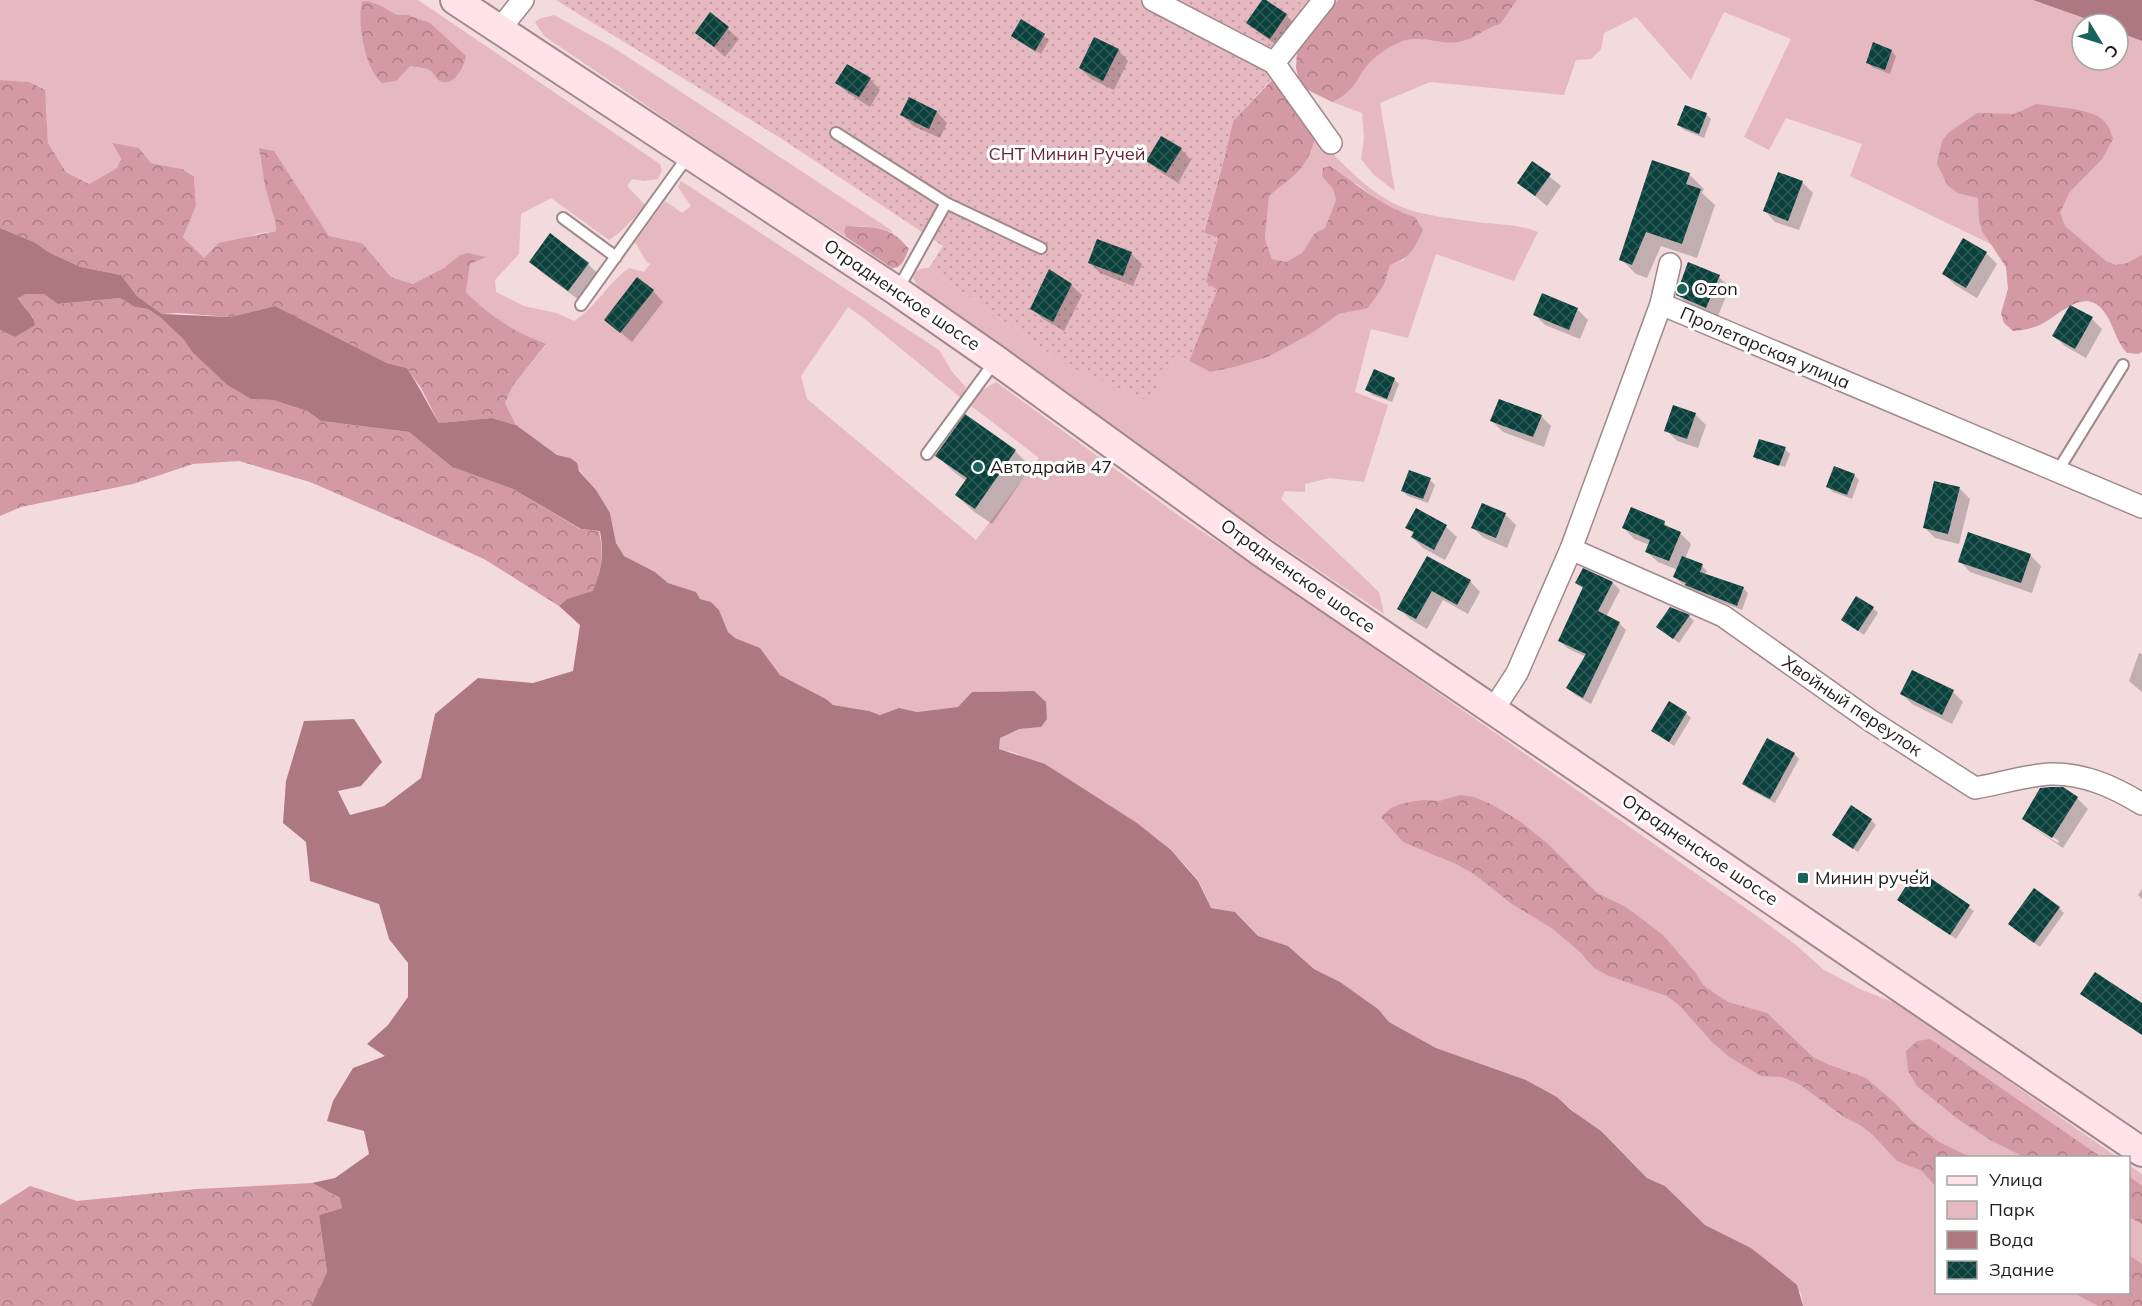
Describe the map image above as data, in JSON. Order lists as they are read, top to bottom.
{
  "streets": {
    "main road": ["Отрадненское шоссе"],
    "street": ["Пролетарская улица", "Хвойный переулок"]
  },
  "crossings": [
    ["Отрадненское шоссе", "Пролетарская улица"],
    ["Пролетарская улица", "Хвойный переулок"]
  ],
  "parks": ["СНТ Минин Ручей"],
  "places": {
    "other": ["Ozon", "Автодрайв 47"],
    "transit": ["Минин ручей"]
  },
  "legend": [
    "Улица",
    "Парк",
    "Вода",
    "Здание"
  ],
  "north": "bottom right"
}
